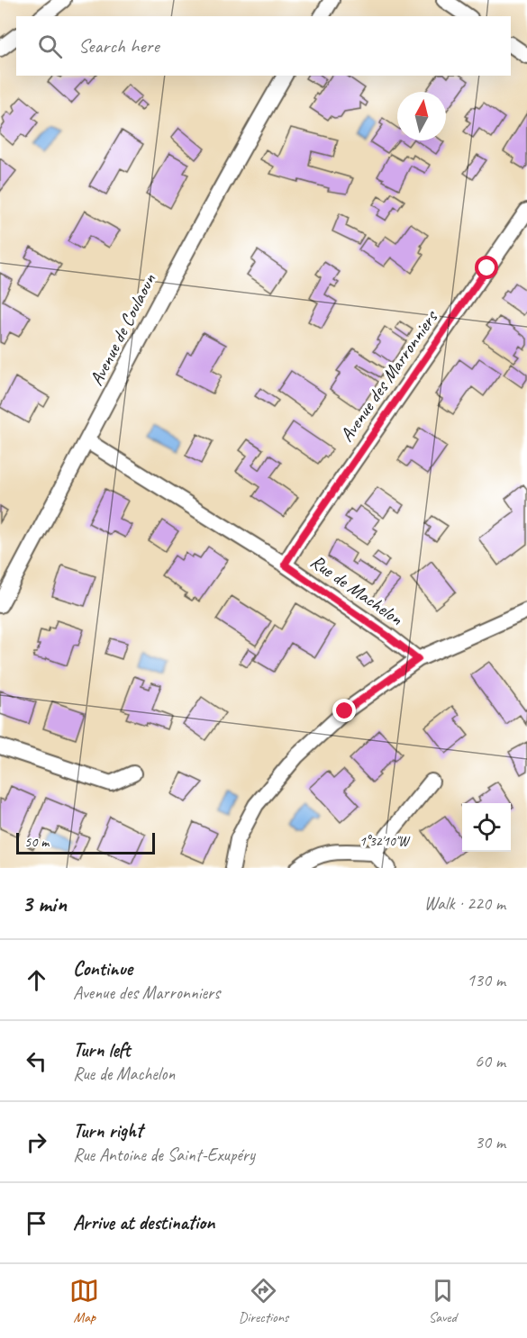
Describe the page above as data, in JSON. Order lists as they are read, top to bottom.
{
  "streets": {
    "street": ["Avenue de Coulaoun", "Avenue des Marronniers", "Rue de Machelon"]
  },
  "crossings": [
    ["Avenue de Coulaoun", "Rue de Machelon"],
    ["Avenue des Marronniers", "Rue de Machelon"]
  ],
  "scale_bar": "50 m",
  "north": "top",
  "page": {
    "search": "Search here",
    "scale": "50 m",
    "heading": ["3 min", "Walk · 220 m"],
    "list": [
      ["Continue", "Avenue des Marronniers", "130 m"],
      ["Turn left", "Rue de Machelon", "60 m"],
      ["Turn right", "Rue Antoine de Saint-Exupéry", "30 m"],
      "Arrive at destination"
    ],
    "nav": ["Map", "Directions", "Saved"]
  },
  "coordinates": ["1°32'10\"W"]
}
